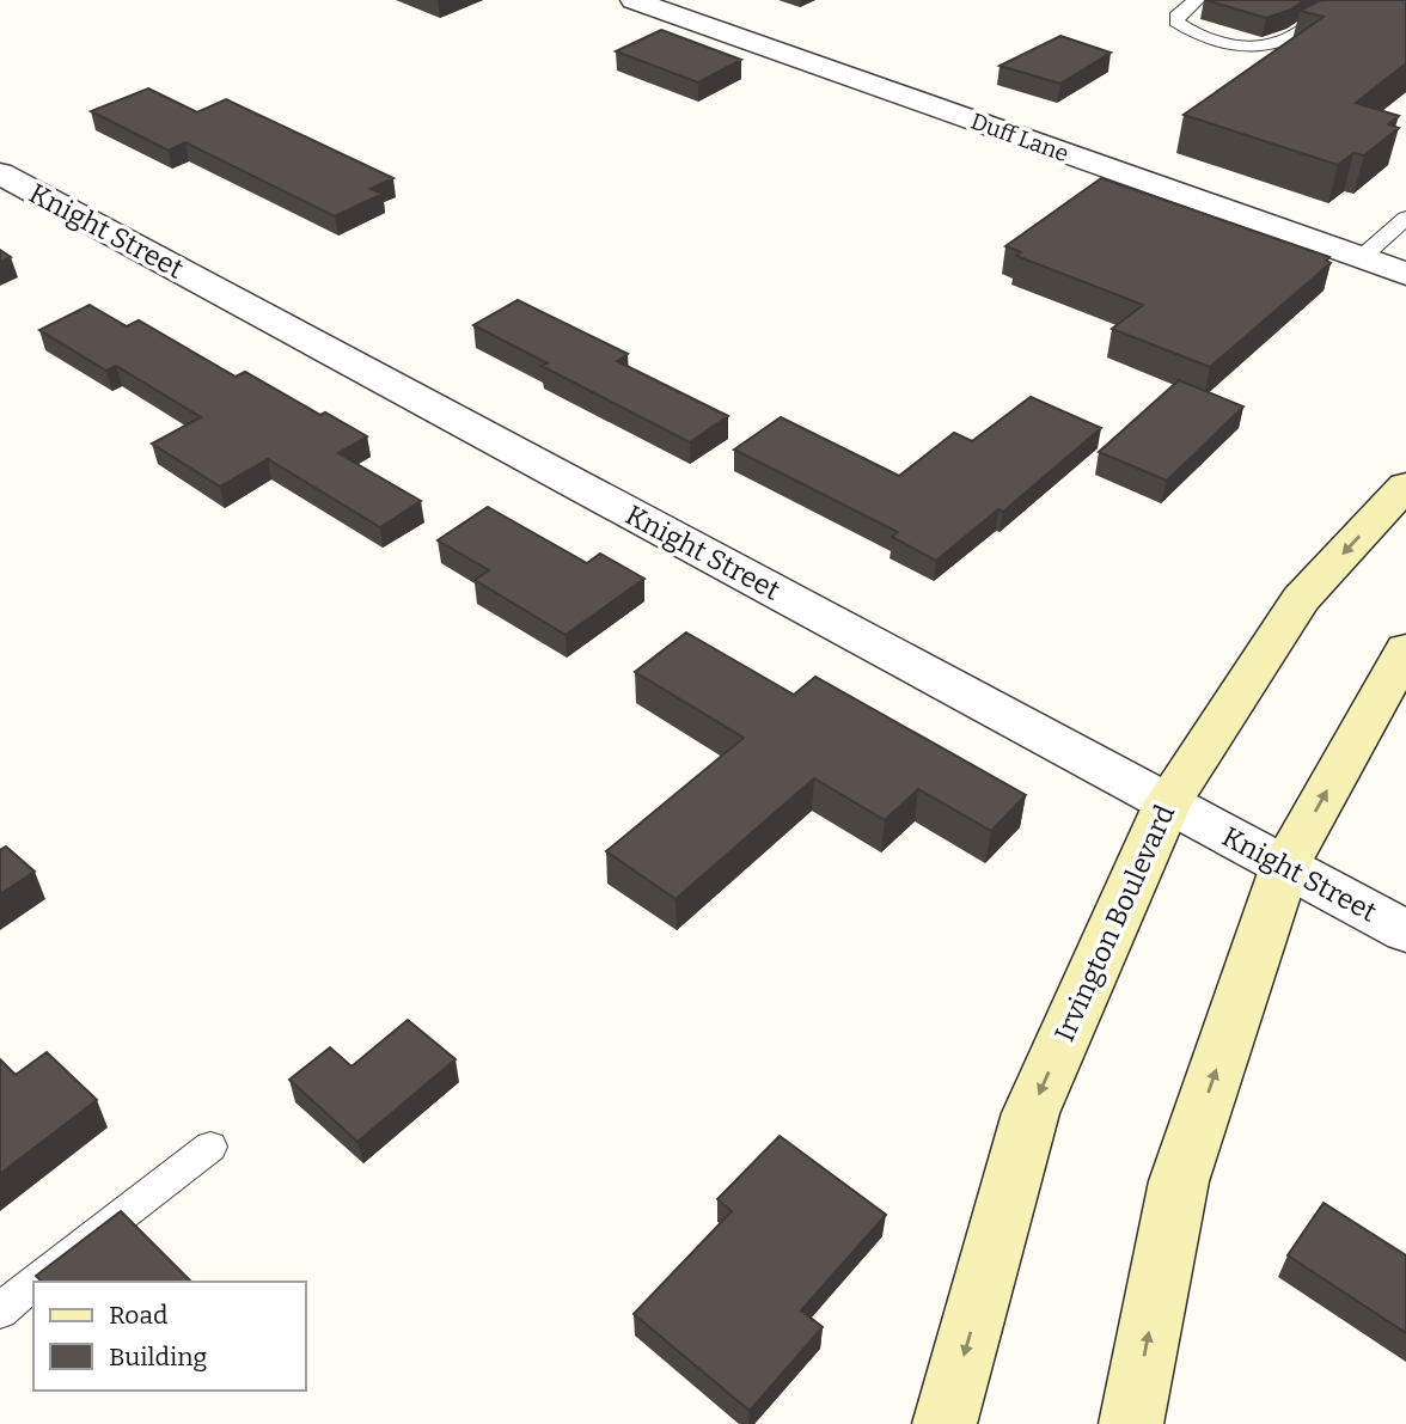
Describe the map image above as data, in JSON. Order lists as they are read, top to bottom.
{
  "streets": {
    "main road": ["Irvington Boulevard"],
    "street": ["Duff Lane", "Knight Street"]
  },
  "crossings": [
    ["Knight Street", "Irvington Boulevard"]
  ],
  "legend": ["Road", "Building"]
}
